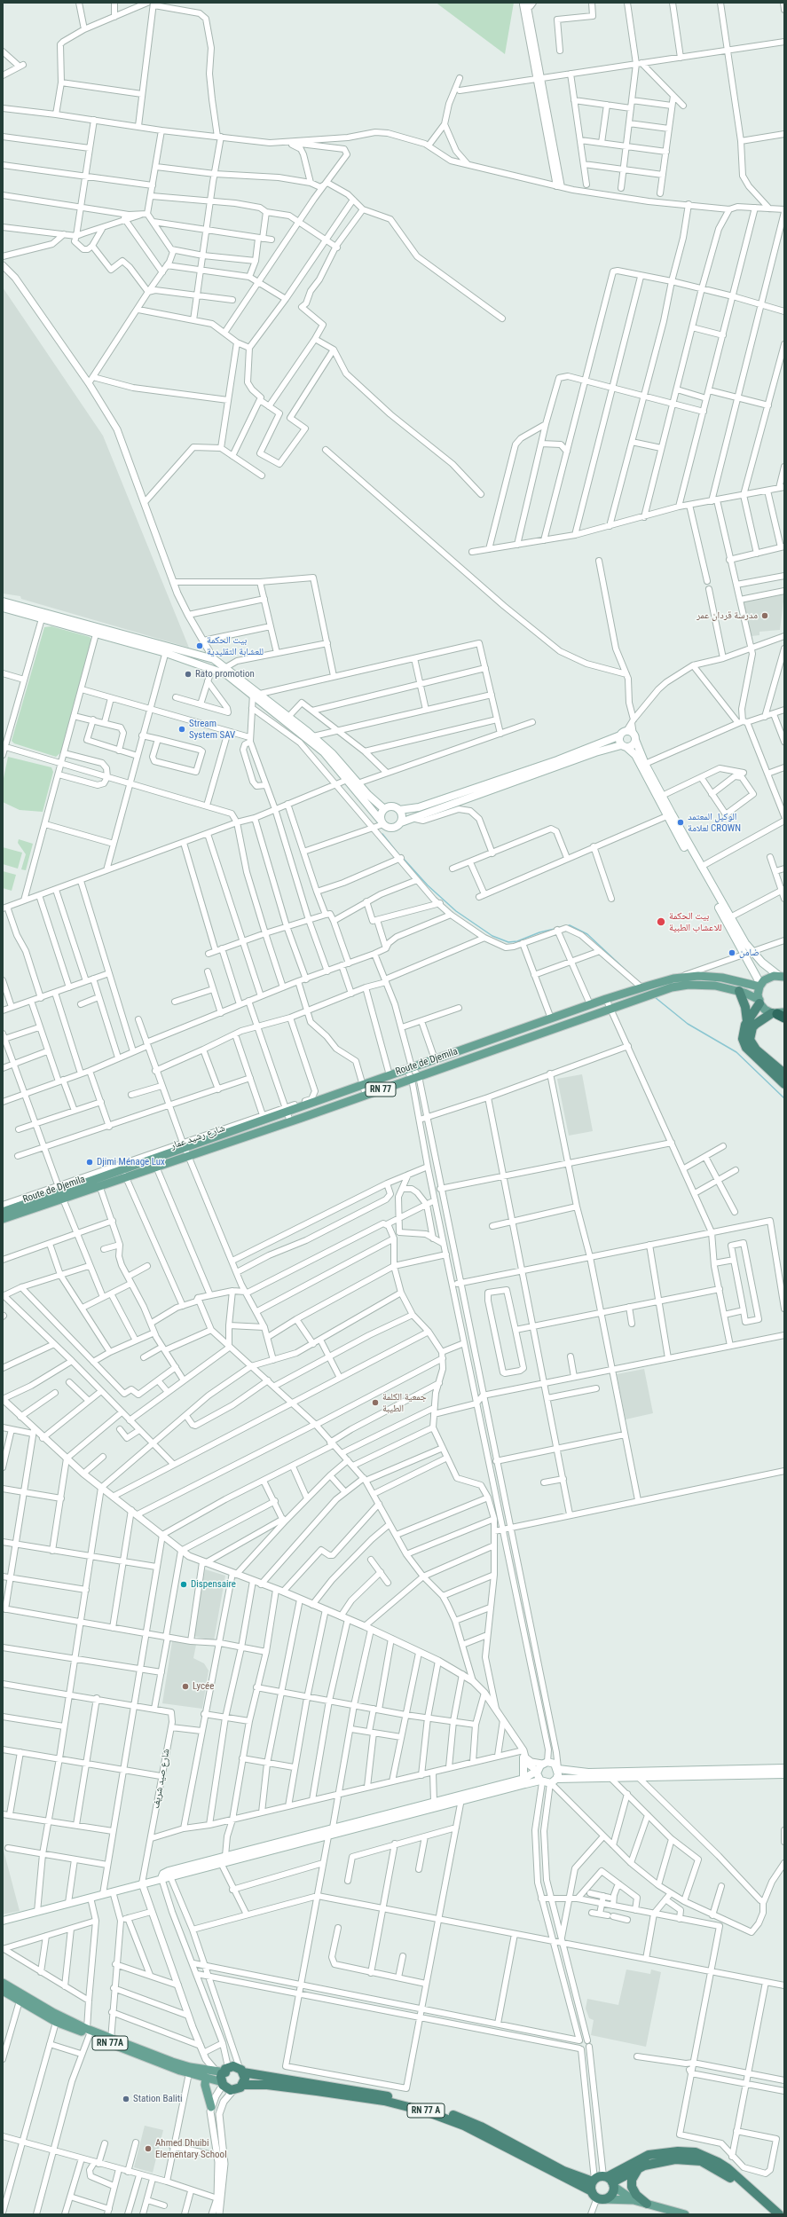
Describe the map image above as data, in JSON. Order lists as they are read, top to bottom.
{
  "streets": {
    "highway": ["RN 77 A"],
    "main road": ["Route de Djemila", "RN 77", "RN 77A"],
    "street": ["شارع رشيد عمار", "شارع صيد شريف"]
  },
  "crossings": [
    ["Route de Djemila", "شارع رشيد عمار"],
    ["RN 77A", "RN 77 A"]
  ],
  "places": [
    "مدرسة قردان عمر",
    "بيت الحكمة للعشابة التقليدية",
    "Rato promotion",
    "Stream System SAV",
    "الوكيل المعتمد لعلامة CROWN",
    "بيت الحكمة للاعشاب الطبية",
    "ضامن",
    "Djimi Ménage Lux",
    "جمعية الكلمة الطيبة",
    "Dispensaire",
    "Lycée",
    "Station Baliti",
    "Ahmed Dhuibi Elementary School"
  ]
}
